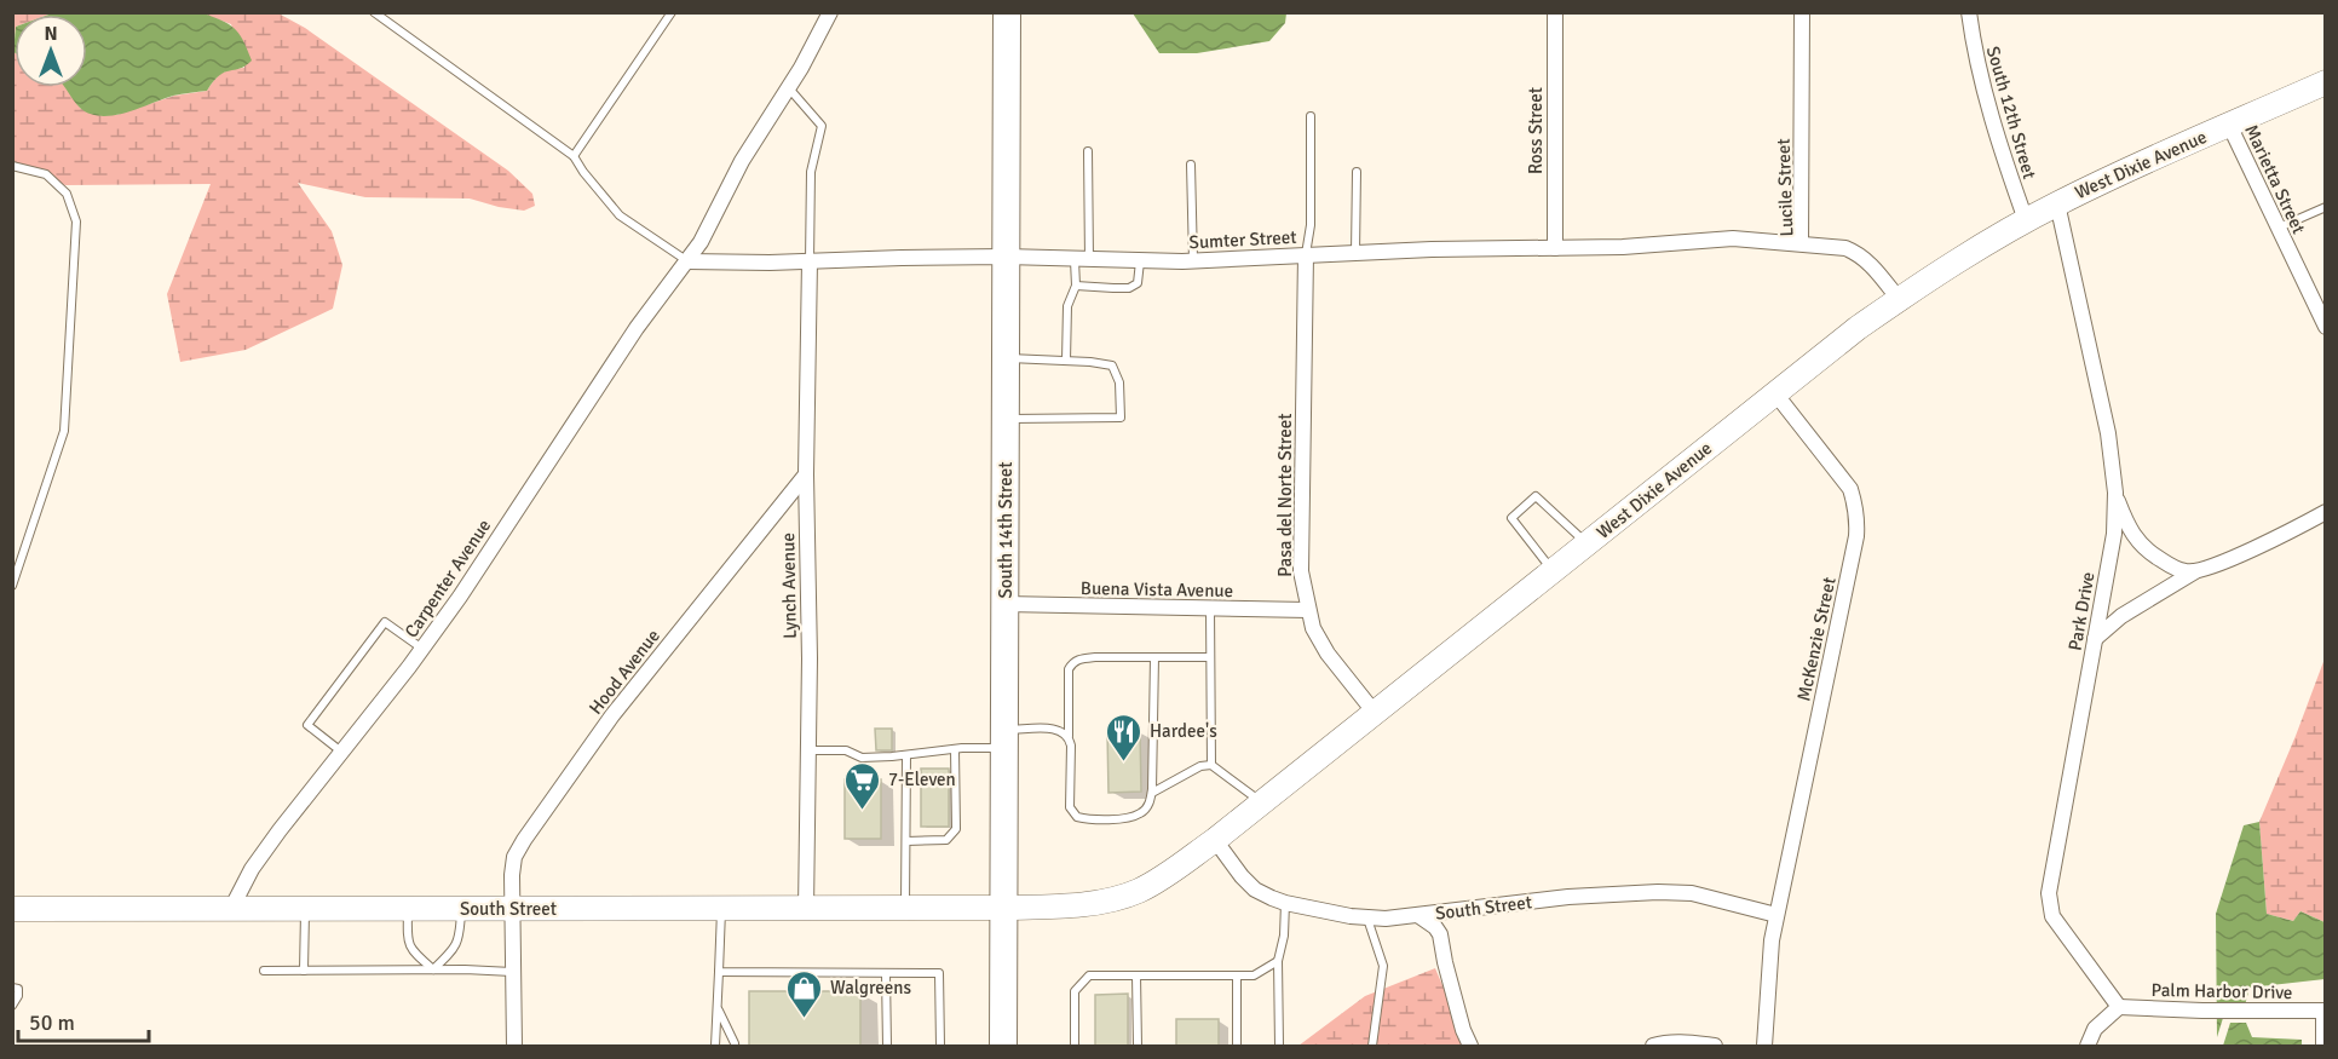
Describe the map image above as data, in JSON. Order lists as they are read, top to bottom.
{
  "streets": {
    "highway": ["South 14th Street"],
    "main road": ["West Dixie Avenue", "South Street"],
    "street": [
      "South 12th Street",
      "Ross Street",
      "Marietta Street",
      "Lucile Street",
      "Sumter Street",
      "Pasa del Norte Street",
      "Carpenter Avenue",
      "Lynch Avenue",
      "Buena Vista Avenue",
      "Park Drive",
      "McKenzie Street",
      "Hood Avenue",
      "Palm Harbor Drive"
    ]
  },
  "crossings": [
    ["South 12th Street", "West Dixie Avenue"],
    ["Ross Street", "Sumter Street"],
    ["West Dixie Avenue", "Marietta Street"],
    ["West Dixie Avenue", "Lucile Street"],
    ["West Dixie Avenue", "Pasa del Norte Street"],
    ["West Dixie Avenue", "South 14th Street"],
    ["West Dixie Avenue", "Park Drive"],
    ["West Dixie Avenue", "McKenzie Street"],
    ["West Dixie Avenue", "South Street"],
    ["Lucile Street", "Sumter Street"],
    ["Sumter Street", "Pasa del Norte Street"],
    ["Sumter Street", "South 14th Street"],
    ["Sumter Street", "Carpenter Avenue"],
    ["Sumter Street", "Lynch Avenue"],
    ["Pasa del Norte Street", "Buena Vista Avenue"],
    ["South 14th Street", "Buena Vista Avenue"],
    ["South 14th Street", "South Street"],
    ["Carpenter Avenue", "South Street"],
    ["Lynch Avenue", "Hood Avenue"],
    ["Lynch Avenue", "South Street"],
    ["Park Drive", "Palm Harbor Drive"],
    ["McKenzie Street", "South Street"],
    ["Hood Avenue", "South Street"]
  ],
  "places": {
    "restaurant": ["Hardee's"],
    "supermarket": ["7-Eleven"],
    "shop": ["Walgreens"]
  },
  "scale_bar": "50 m",
  "north": "top"
}
